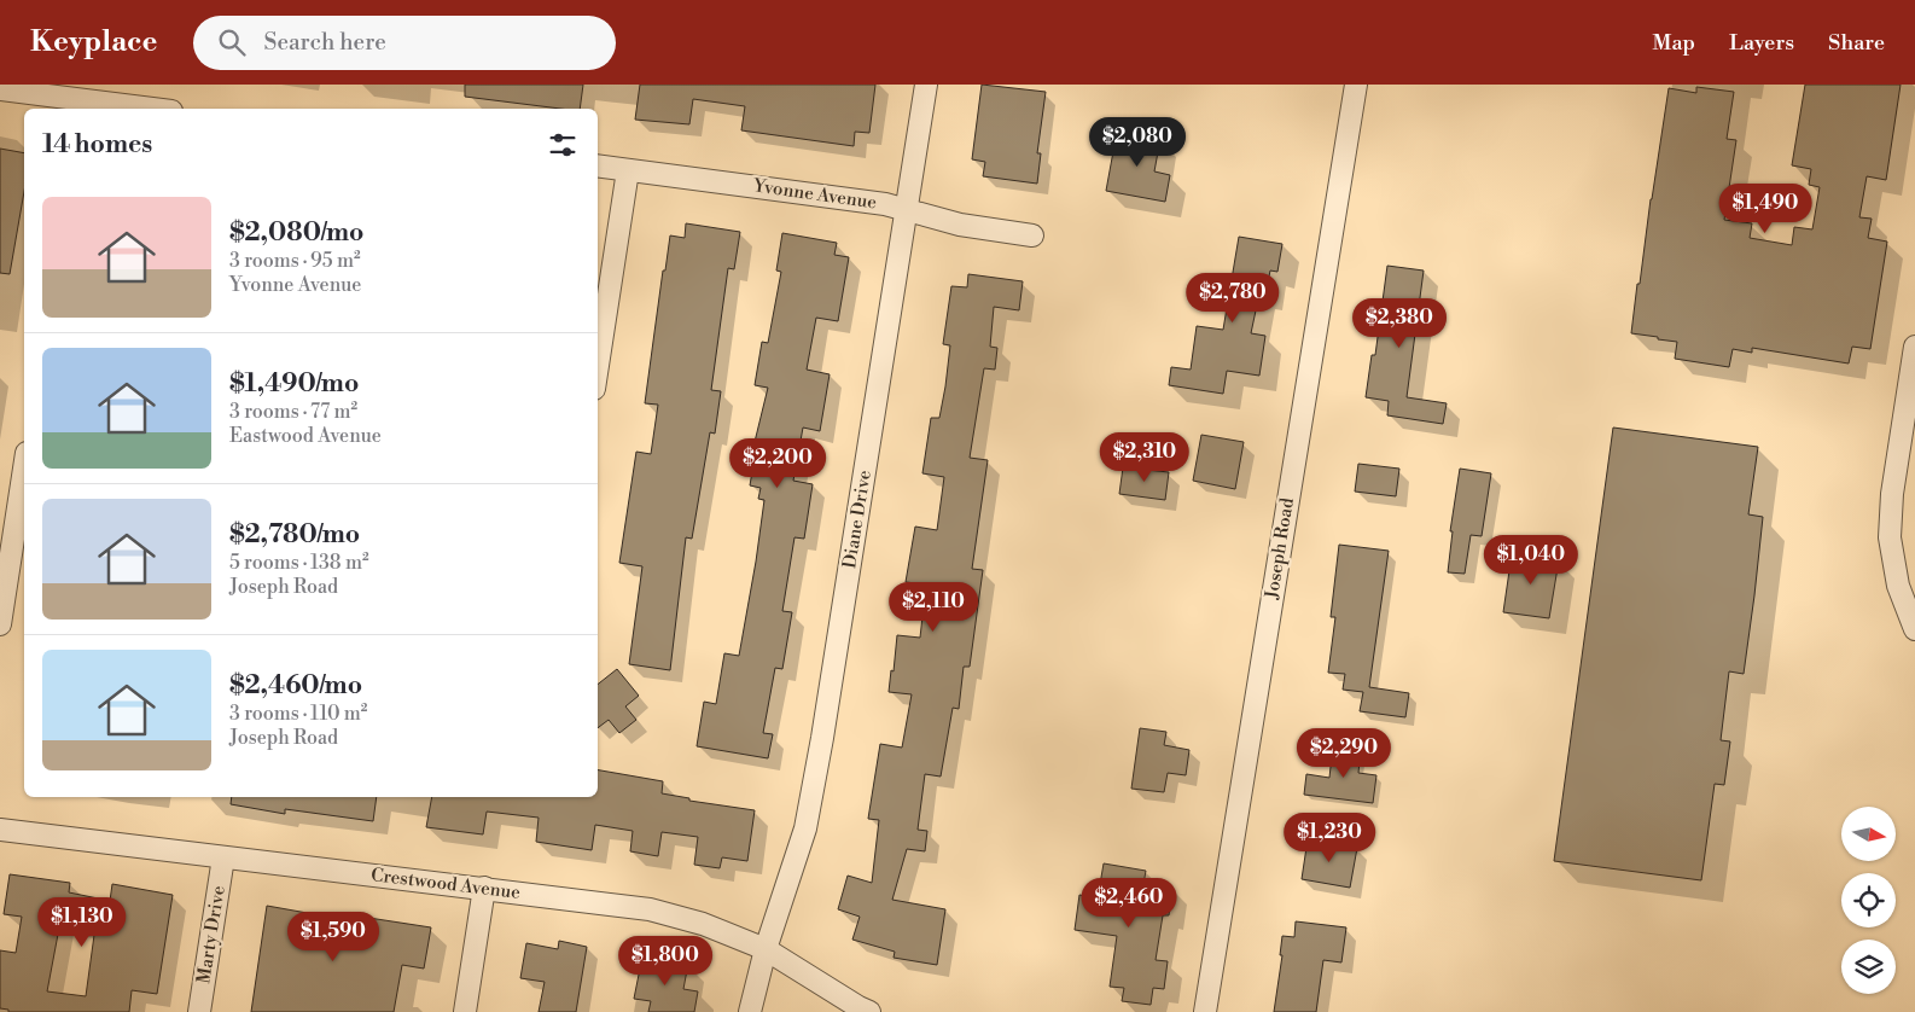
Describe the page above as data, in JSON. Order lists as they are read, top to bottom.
{
  "streets": {
    "street": [
      "Yvonne Avenue",
      "Diane Drive",
      "Joseph Road",
      "Crestwood Avenue",
      "Marty Drive"
    ]
  },
  "crossings": [
    ["Yvonne Avenue", "Diane Drive"],
    ["Diane Drive", "Crestwood Avenue"],
    ["Crestwood Avenue", "Marty Drive"]
  ],
  "north": "right",
  "page": {
    "header": "Keyplace",
    "search": "Search here",
    "nav": ["Map", "Layers", "Share"],
    "heading": "14 homes",
    "price": [
      "$2,080",
      "$1,490",
      "$2,780",
      "$2,380",
      "$2,310",
      "$2,200",
      "$1,040",
      "$2,110",
      "$2,290",
      "$1,230",
      "$2,460",
      "$1,130",
      "$1,590",
      "$1,800"
    ],
    "list": [
      {
        "name": "$2,080/mo",
        "note": "3 rooms · 95 m² · Yvonne Avenue"
      },
      {
        "name": "$1,490/mo",
        "note": "3 rooms · 77 m² · Eastwood Avenue"
      },
      {
        "name": "$2,780/mo",
        "note": "5 rooms · 138 m² · Joseph Road"
      },
      {
        "name": "$2,460/mo",
        "note": "3 rooms · 110 m² · Joseph Road"
      }
    ]
  }
}
